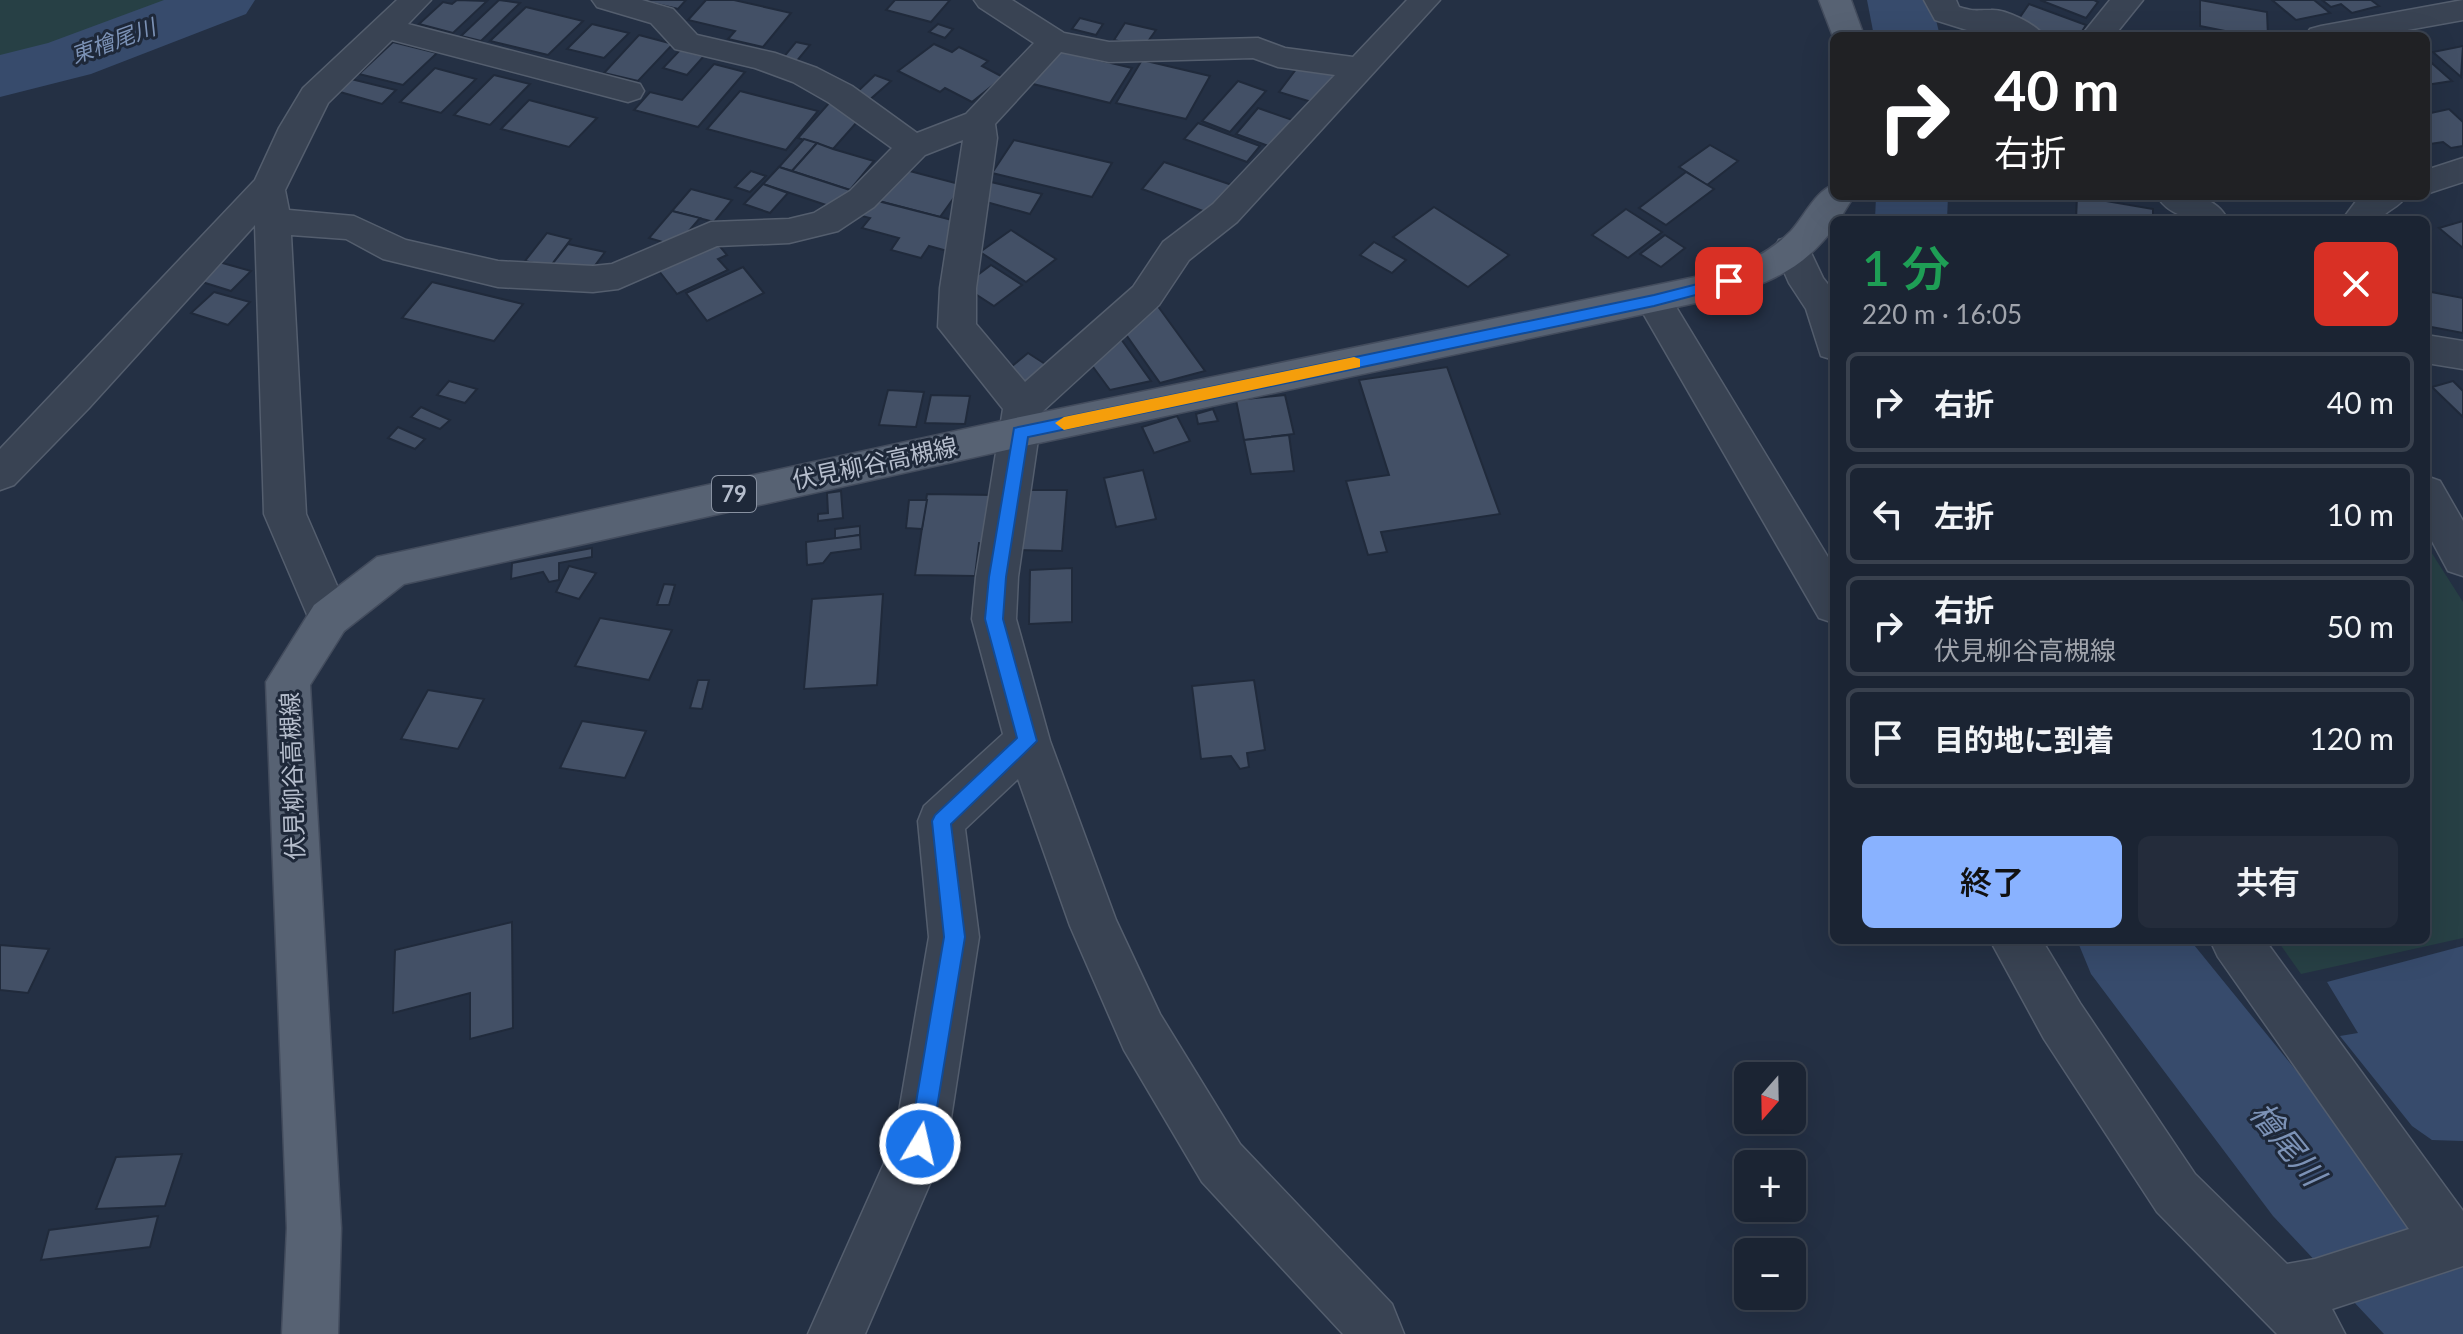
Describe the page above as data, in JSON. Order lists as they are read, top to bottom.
{
  "streets": {
    "main road": ["伏見柳谷高槻線", "79"]
  },
  "water": ["東檜尾川", "檜尾川"],
  "north": "bottom",
  "page": {
    "turn": ["40 m", "右折"],
    "heading": ["1 分", "220 m · 16:05"],
    "list": [
      {
        "name": "右折",
        "value": "40 m"
      },
      {
        "name": "左折",
        "value": "10 m"
      },
      {
        "name": "右折",
        "note": "伏見柳谷高槻線",
        "value": "50 m"
      },
      {
        "name": "目的地に到着",
        "value": "120 m"
      }
    ],
    "buttons": ["終了", "共有"],
    "map_buttons": ["+", "−"]
  }
}
